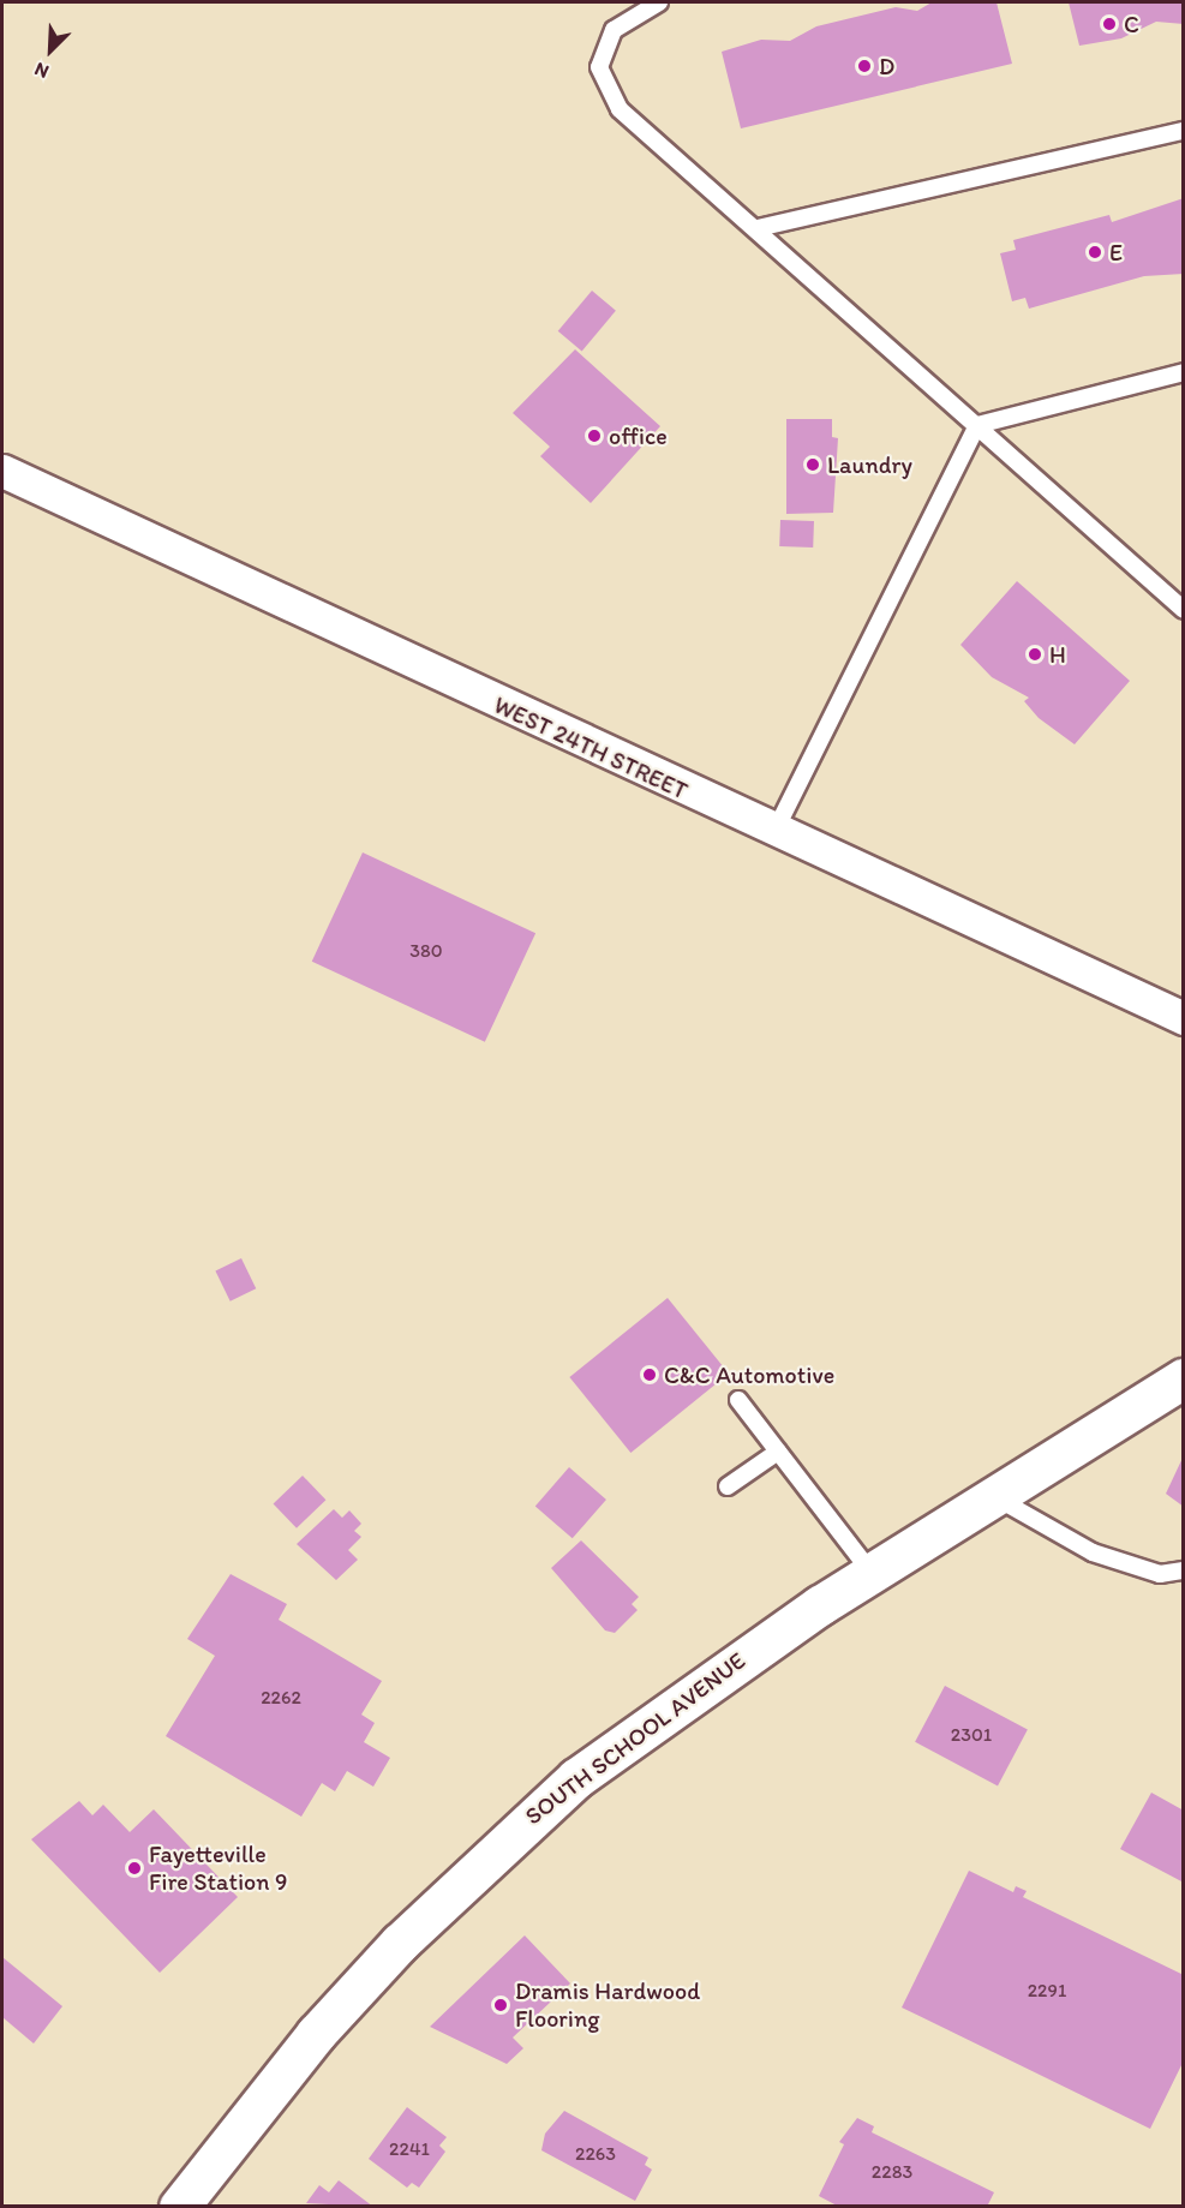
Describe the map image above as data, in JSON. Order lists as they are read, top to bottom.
{
  "streets": {
    "main road": ["SOUTH SCHOOL AVENUE"],
    "street": ["WEST 24TH STREET"]
  },
  "places": [
    "C",
    "D",
    "E",
    "office",
    "Laundry",
    "H",
    "C&C Automotive",
    "Fayetteville Fire Station 9",
    "Dramis Hardwood Flooring"
  ],
  "house_numbers": [
    "380",
    "2262",
    "2301",
    "2291",
    "2241",
    "2263",
    "2283"
  ],
  "north": "bottom left"
}
